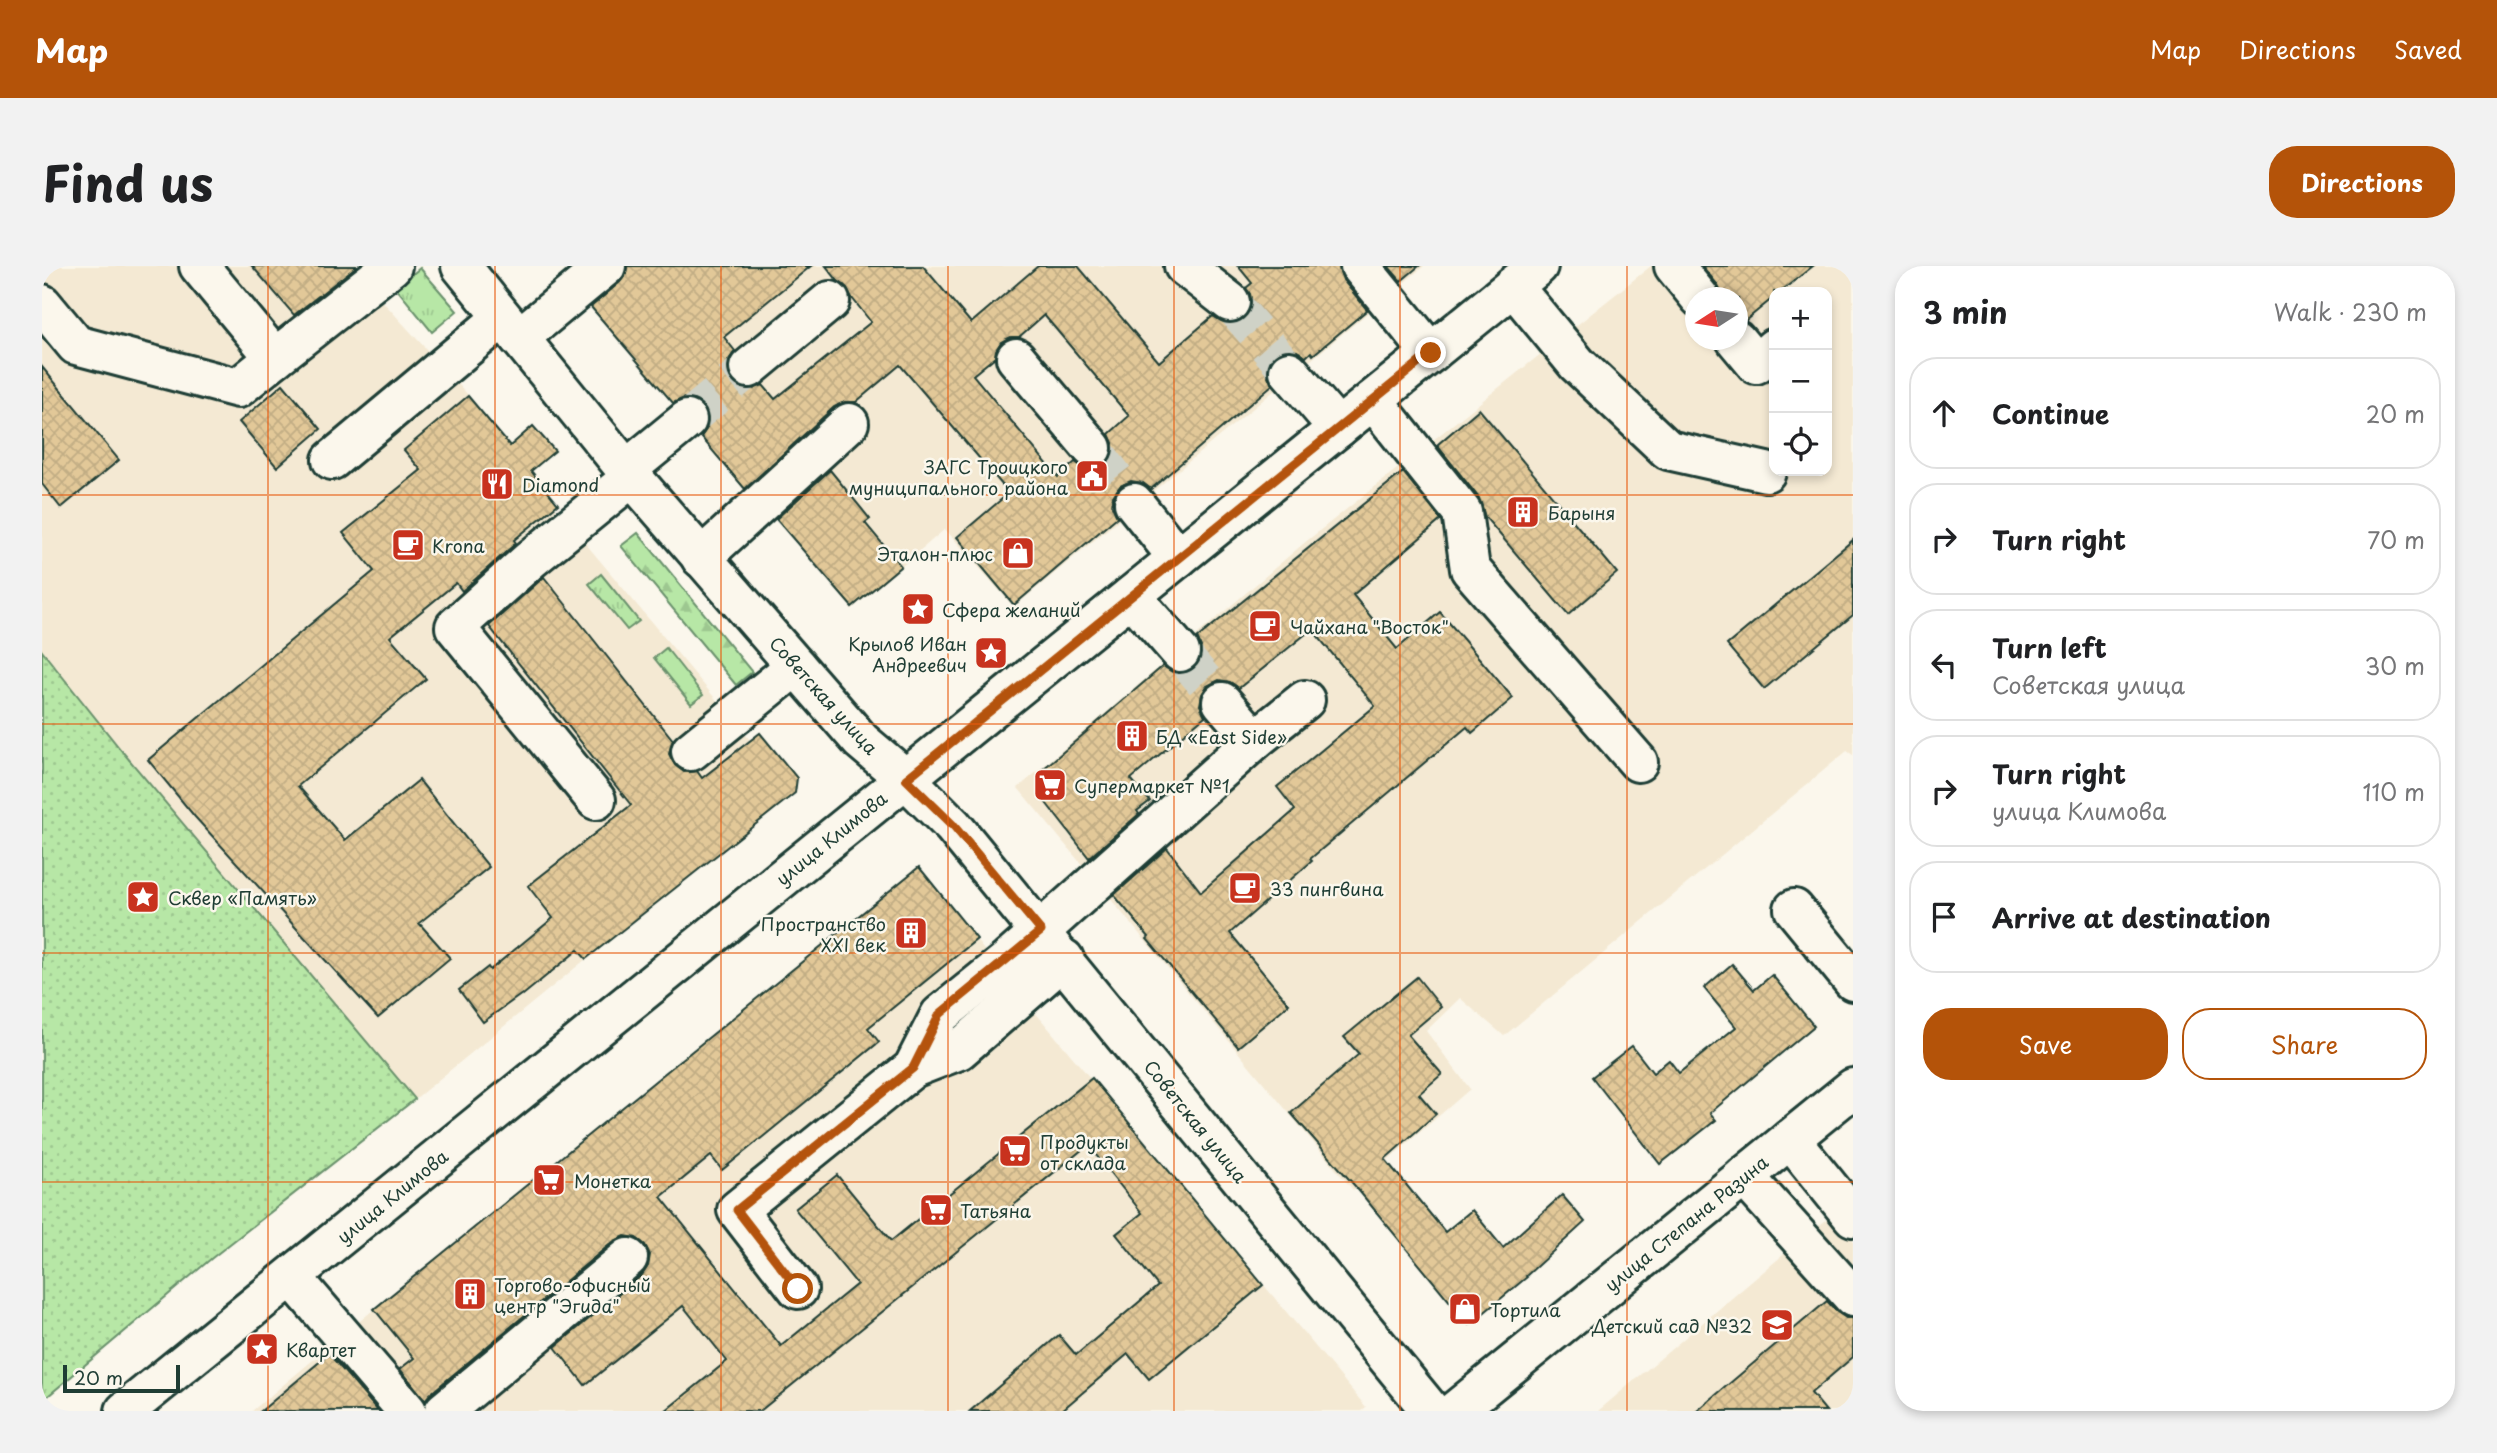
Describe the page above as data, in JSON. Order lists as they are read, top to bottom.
{
  "streets": {
    "street": ["Советская улица", "улица Климова", "улица Степана Разина"]
  },
  "crossings": [
    ["Советская улица", "улица Климова"]
  ],
  "places": {
    "public building": ["ЗАГС Троицкого муниципального района"],
    "restaurant": ["Diamond"],
    "building": [
      "Барыня",
      "БД «East Side»",
      "Пространство XXI век",
      "Торгово-офисный центр \"Эгида\""
    ],
    "cafe": ["Krona", "Чайхана \"Восток\"", "33 пингвина"],
    "shop": ["Эталон-плюс", "Тортила"],
    "place": [
      "Сфера желаний",
      "Крылов Иван Андреевич",
      "Сквер «Память»",
      "Квартет"
    ],
    "supermarket": [
      "Супермаркет №1",
      "Продукты от склада",
      "Монетка",
      "Татьяна"
    ],
    "school or university": ["Детский сад №32"]
  },
  "scale_bar": "20 m",
  "north": "left",
  "page": {
    "header": "Map",
    "nav": ["Map", "Directions", "Saved"],
    "title": "Find us",
    "buttons": [
      "Directions",
      ["Save", "Share"]
    ],
    "heading": ["3 min", "Walk · 230 m"],
    "map_buttons": ["+", "−"],
    "list": [
      ["Continue", "20 m"],
      ["Turn right", "70 m"],
      ["Turn left", "Советская улица", "30 m"],
      ["Turn right", "улица Климова", "110 m"],
      "Arrive at destination"
    ],
    "scale": "20 m"
  }
}
